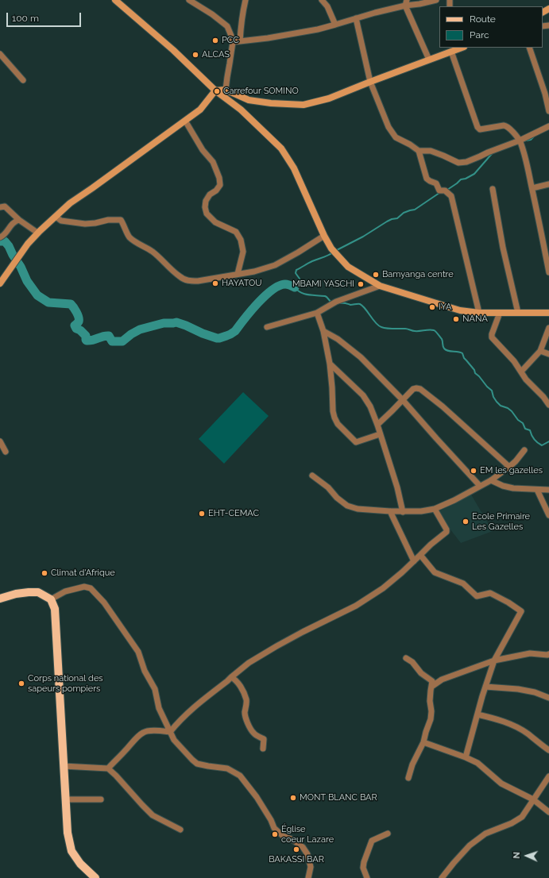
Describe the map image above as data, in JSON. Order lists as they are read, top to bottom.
{
  "places": [
    "PCC",
    "ALCAS",
    "Carrefour SOMINO",
    "Bamyanga centre",
    "HAYATOU",
    "MBAMI YASCHI",
    "IYA",
    "NANA",
    "EM les gazelles",
    "EHT-CEMAC",
    "Ecole Primaire Les Gazelles",
    "Climat d'Afrique",
    "Corps national des sapeurs pompiers",
    "MONT BLANC BAR",
    "Église coeur Lazare",
    "BAKASSI BAR"
  ],
  "legend": ["Route", "Parc"],
  "scale_bar": "100 m",
  "north": "left"
}
